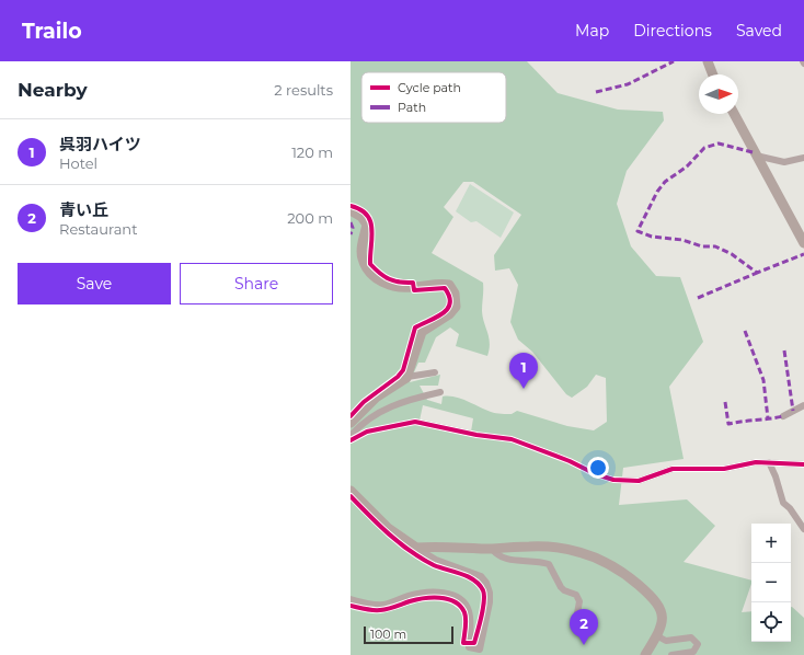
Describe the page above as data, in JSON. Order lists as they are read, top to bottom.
{
  "legend": ["Cycle path", "Path"],
  "scale_bar": "100 m",
  "north": "right",
  "page": {
    "header": "Trailo",
    "nav": ["Map", "Directions", "Saved"],
    "heading": ["Nearby", "2 results"],
    "list": [
      {
        "mark": "1",
        "name": "呉羽ハイツ",
        "note": "Hotel",
        "value": "120 m"
      },
      {
        "mark": "2",
        "name": "青い丘",
        "note": "Restaurant",
        "value": "200 m"
      }
    ],
    "buttons": ["Save", "Share"],
    "pins": ["1", "2"],
    "map_buttons": ["+", "−"],
    "scale": "100 m"
  }
}
